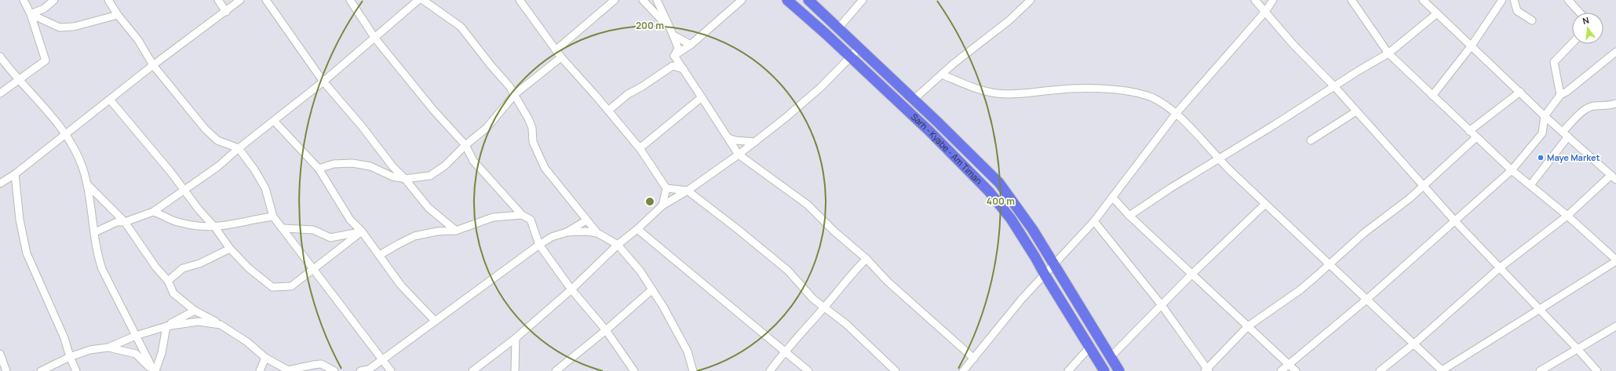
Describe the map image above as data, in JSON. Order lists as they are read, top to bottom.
{
  "streets": {
    "highway": ["Sarh - Kyabe - Am Timan"]
  },
  "places": ["Maye Market"],
  "north": "top",
  "rings": ["200 m", "400 m"]
}
